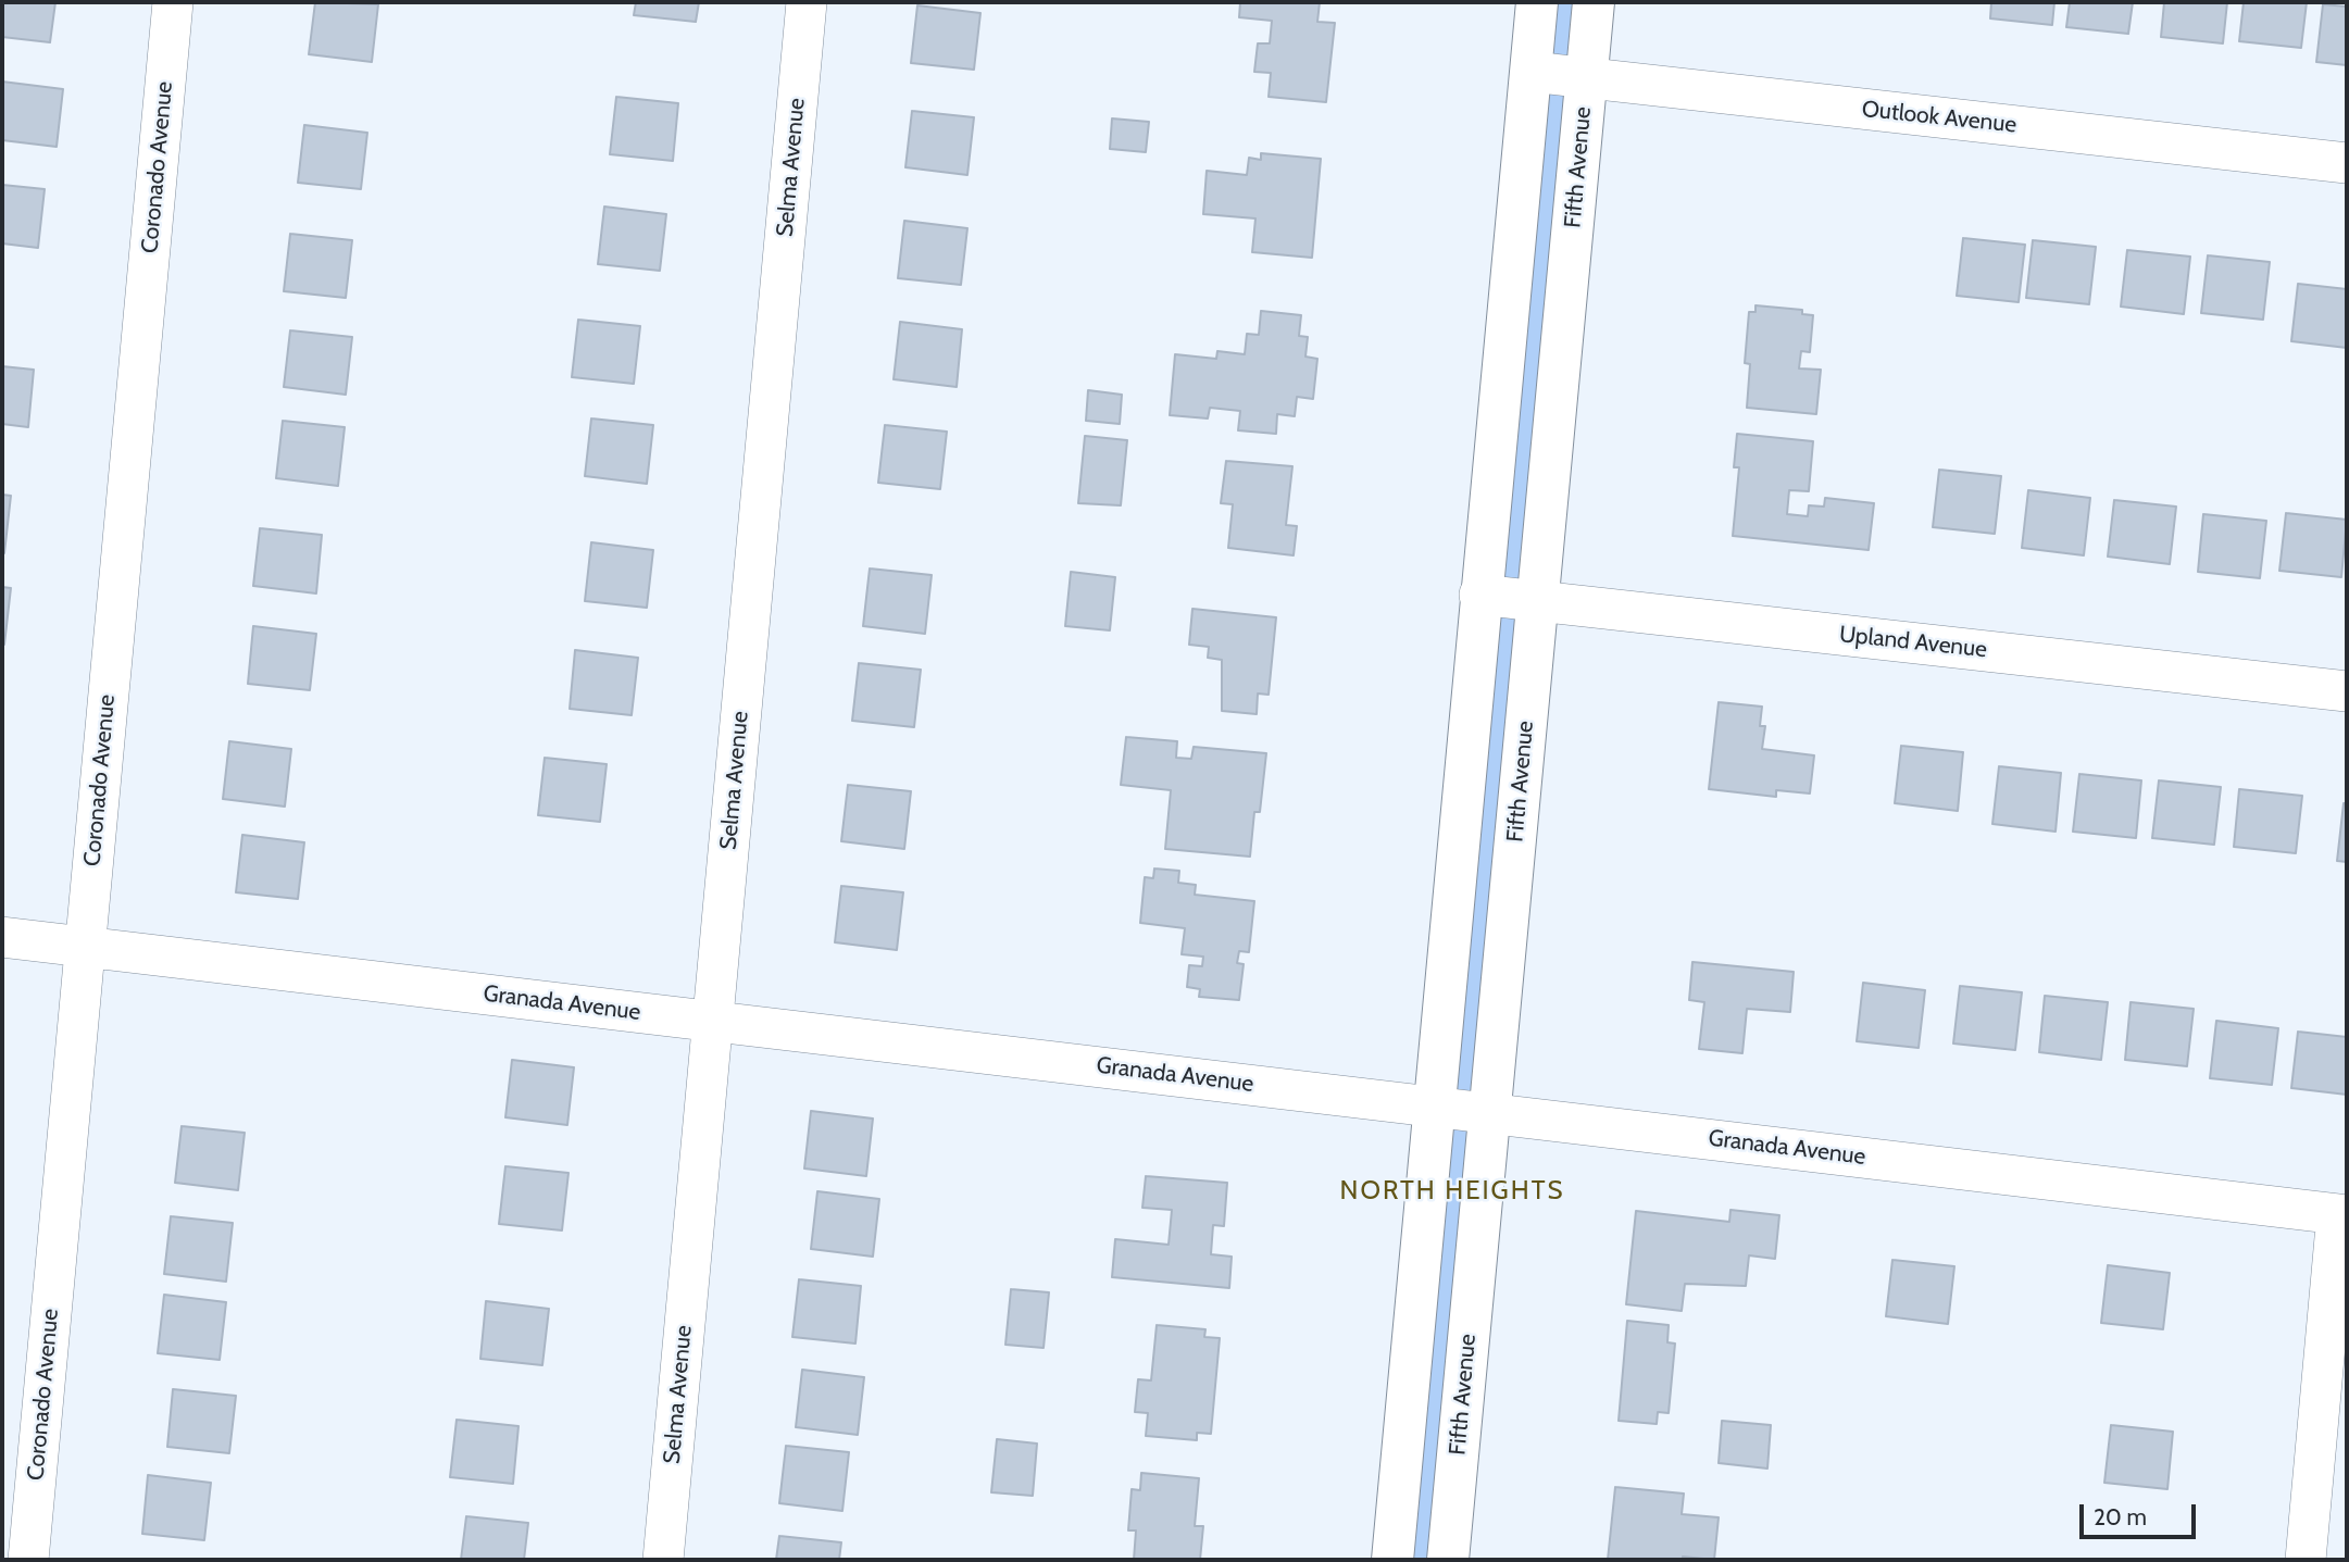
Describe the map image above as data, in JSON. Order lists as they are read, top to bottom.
{
  "streets": {
    "street": [
      "Outlook Avenue",
      "Coronado Avenue",
      "Selma Avenue",
      "Fifth Avenue",
      "Upland Avenue",
      "Granada Avenue"
    ]
  },
  "crossings": [
    ["Outlook Avenue", "Fifth Avenue"],
    ["Coronado Avenue", "Granada Avenue"],
    ["Selma Avenue", "Granada Avenue"],
    ["Fifth Avenue", "Upland Avenue"],
    ["Fifth Avenue", "Granada Avenue"]
  ],
  "districts": ["NORTH HEIGHTS"],
  "scale_bar": "20 m"
}
